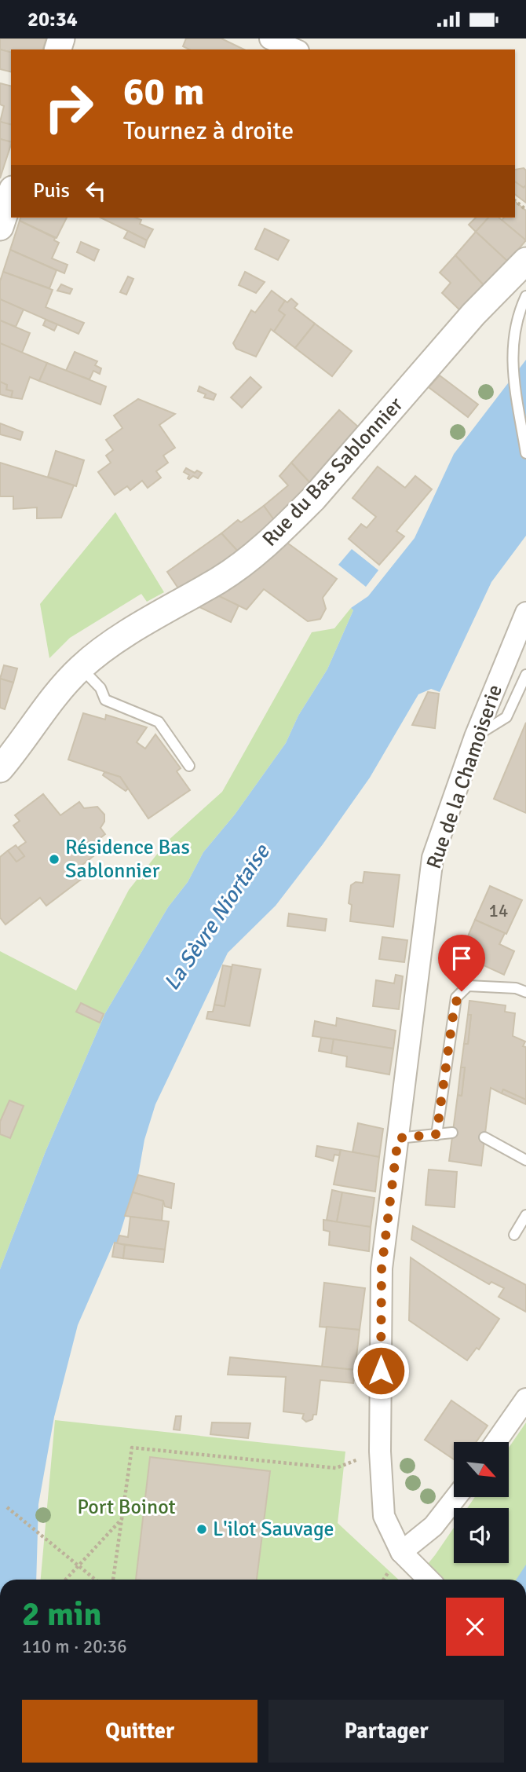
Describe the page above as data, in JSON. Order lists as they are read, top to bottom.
{
  "streets": {
    "street": ["Rue du Bas Sablonnier", "Rue de la Chamoiserie"]
  },
  "water": ["La Sèvre Niortaise"],
  "parks": ["Port Boinot"],
  "places": ["Résidence Bas Sablonnier", "L'ilot Sauvage"],
  "house_numbers": ["14"],
  "north": "bottom right",
  "page": {
    "status": "20:34",
    "turn": ["60 m", "Tournez à droite"],
    "then": "Puis",
    "heading": ["2 min", "110 m · 20:36"],
    "buttons": ["Quitter", "Partager"]
  }
}
